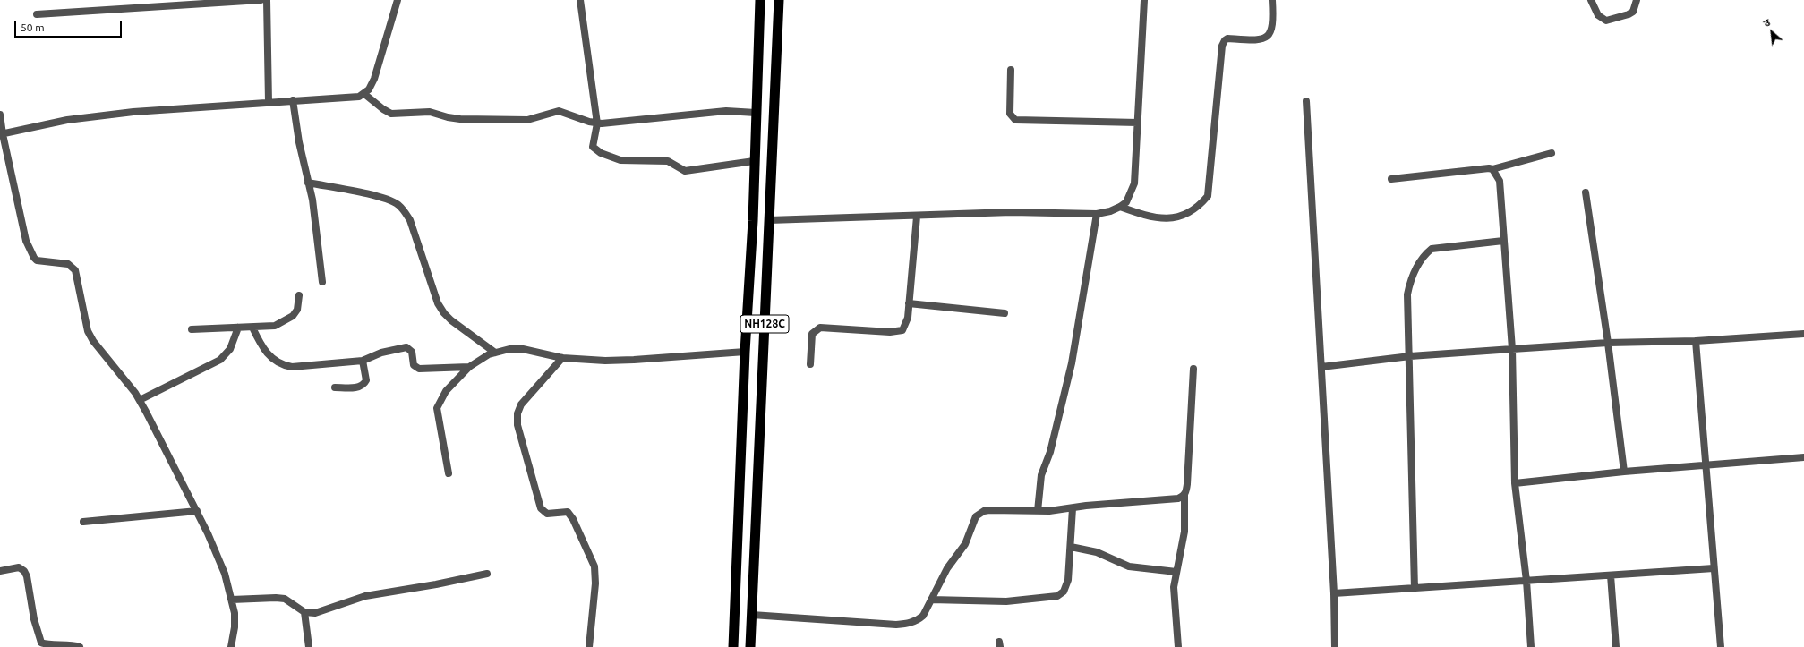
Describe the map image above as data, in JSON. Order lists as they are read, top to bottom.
{
  "streets": {
    "highway": ["NH128C"]
  },
  "scale_bar": "50 m",
  "north": "top left"
}
